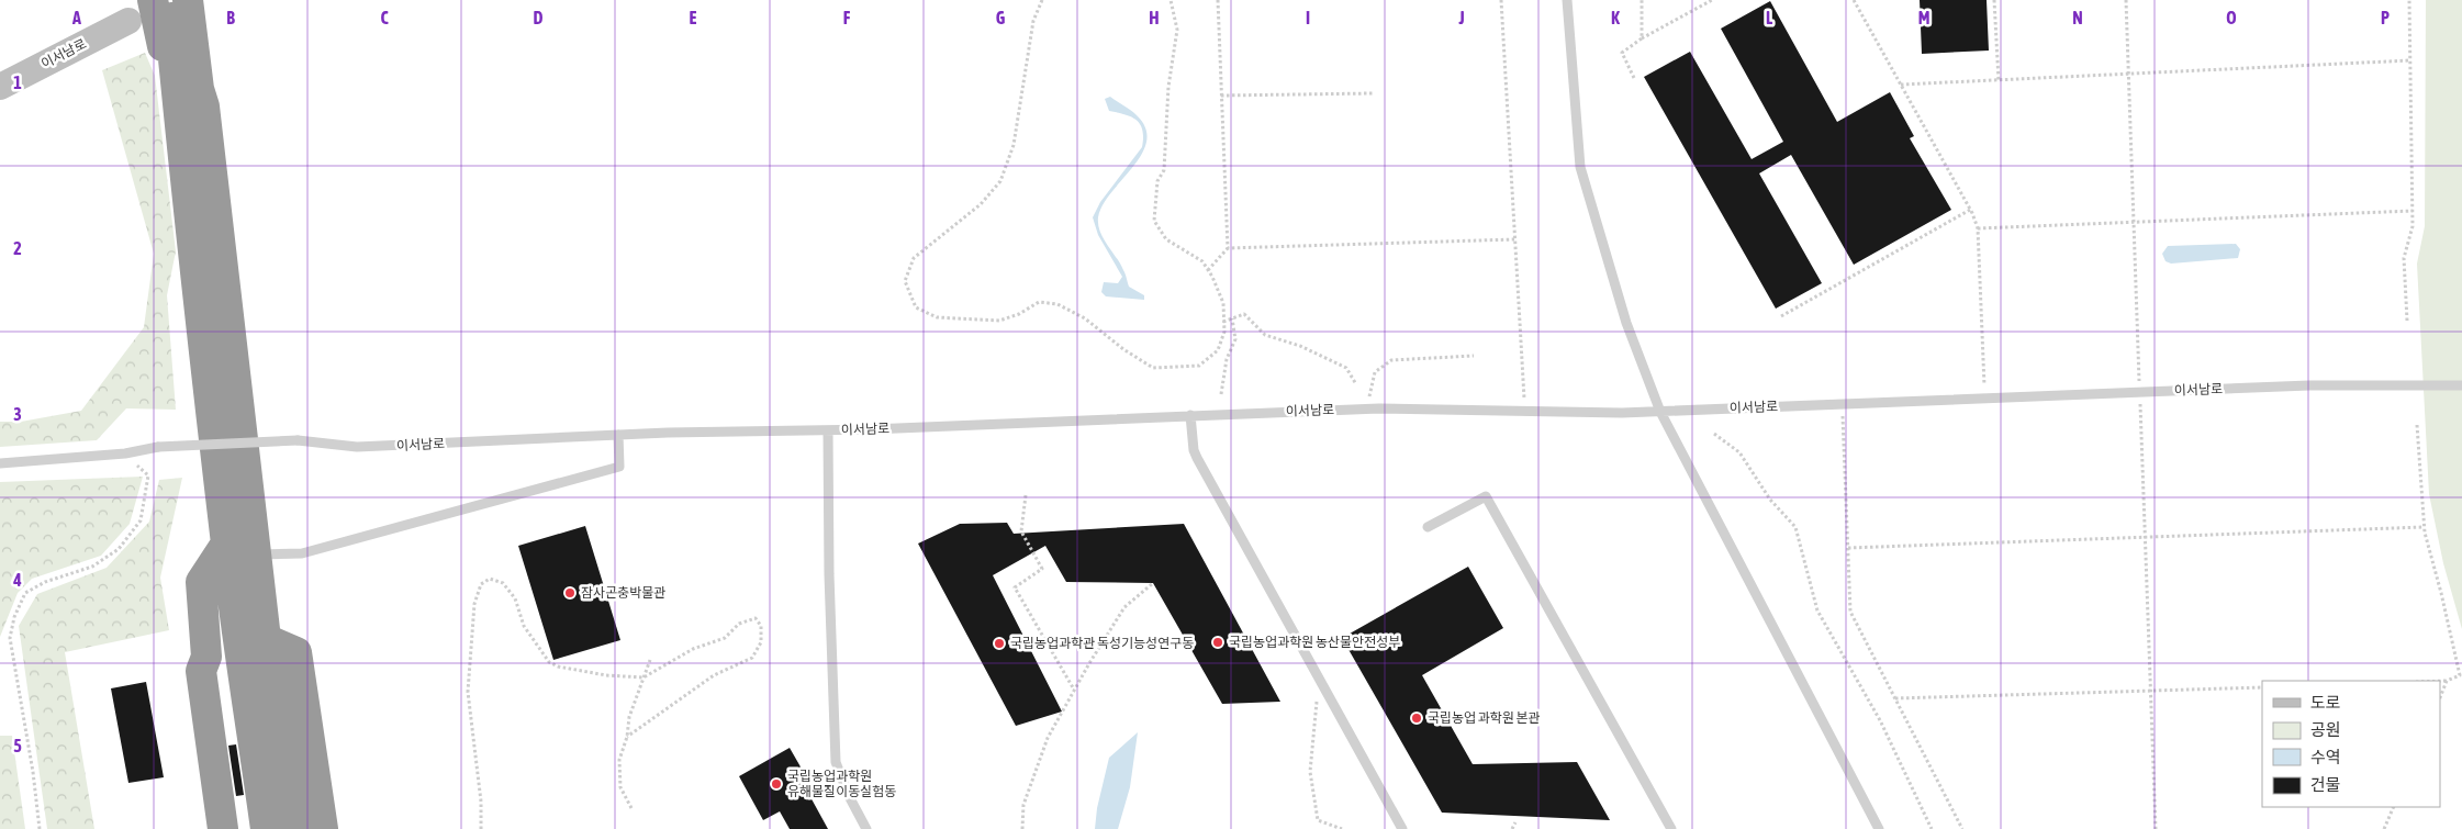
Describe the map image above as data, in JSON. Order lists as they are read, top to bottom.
{
  "streets": {
    "main road": ["이서남로"]
  },
  "places": [
    "잠사곤충박물관",
    "국립농업과학원 농산물안전성부",
    "국립농업과학관 독성기능성연구동",
    "국립농업 과학원 본관",
    "국립농업과학원 유해물질이동실험동"
  ],
  "legend": [
    "도로",
    "공원",
    "수역",
    "건물"
  ],
  "grid": {
    "columns": [
      "A",
      "B",
      "C",
      "D",
      "E",
      "F",
      "G",
      "H",
      "I",
      "J",
      "K",
      "L",
      "M",
      "N",
      "O",
      "P"
    ],
    "rows": [
      "1",
      "2",
      "3",
      "4",
      "5"
    ]
  }
}
